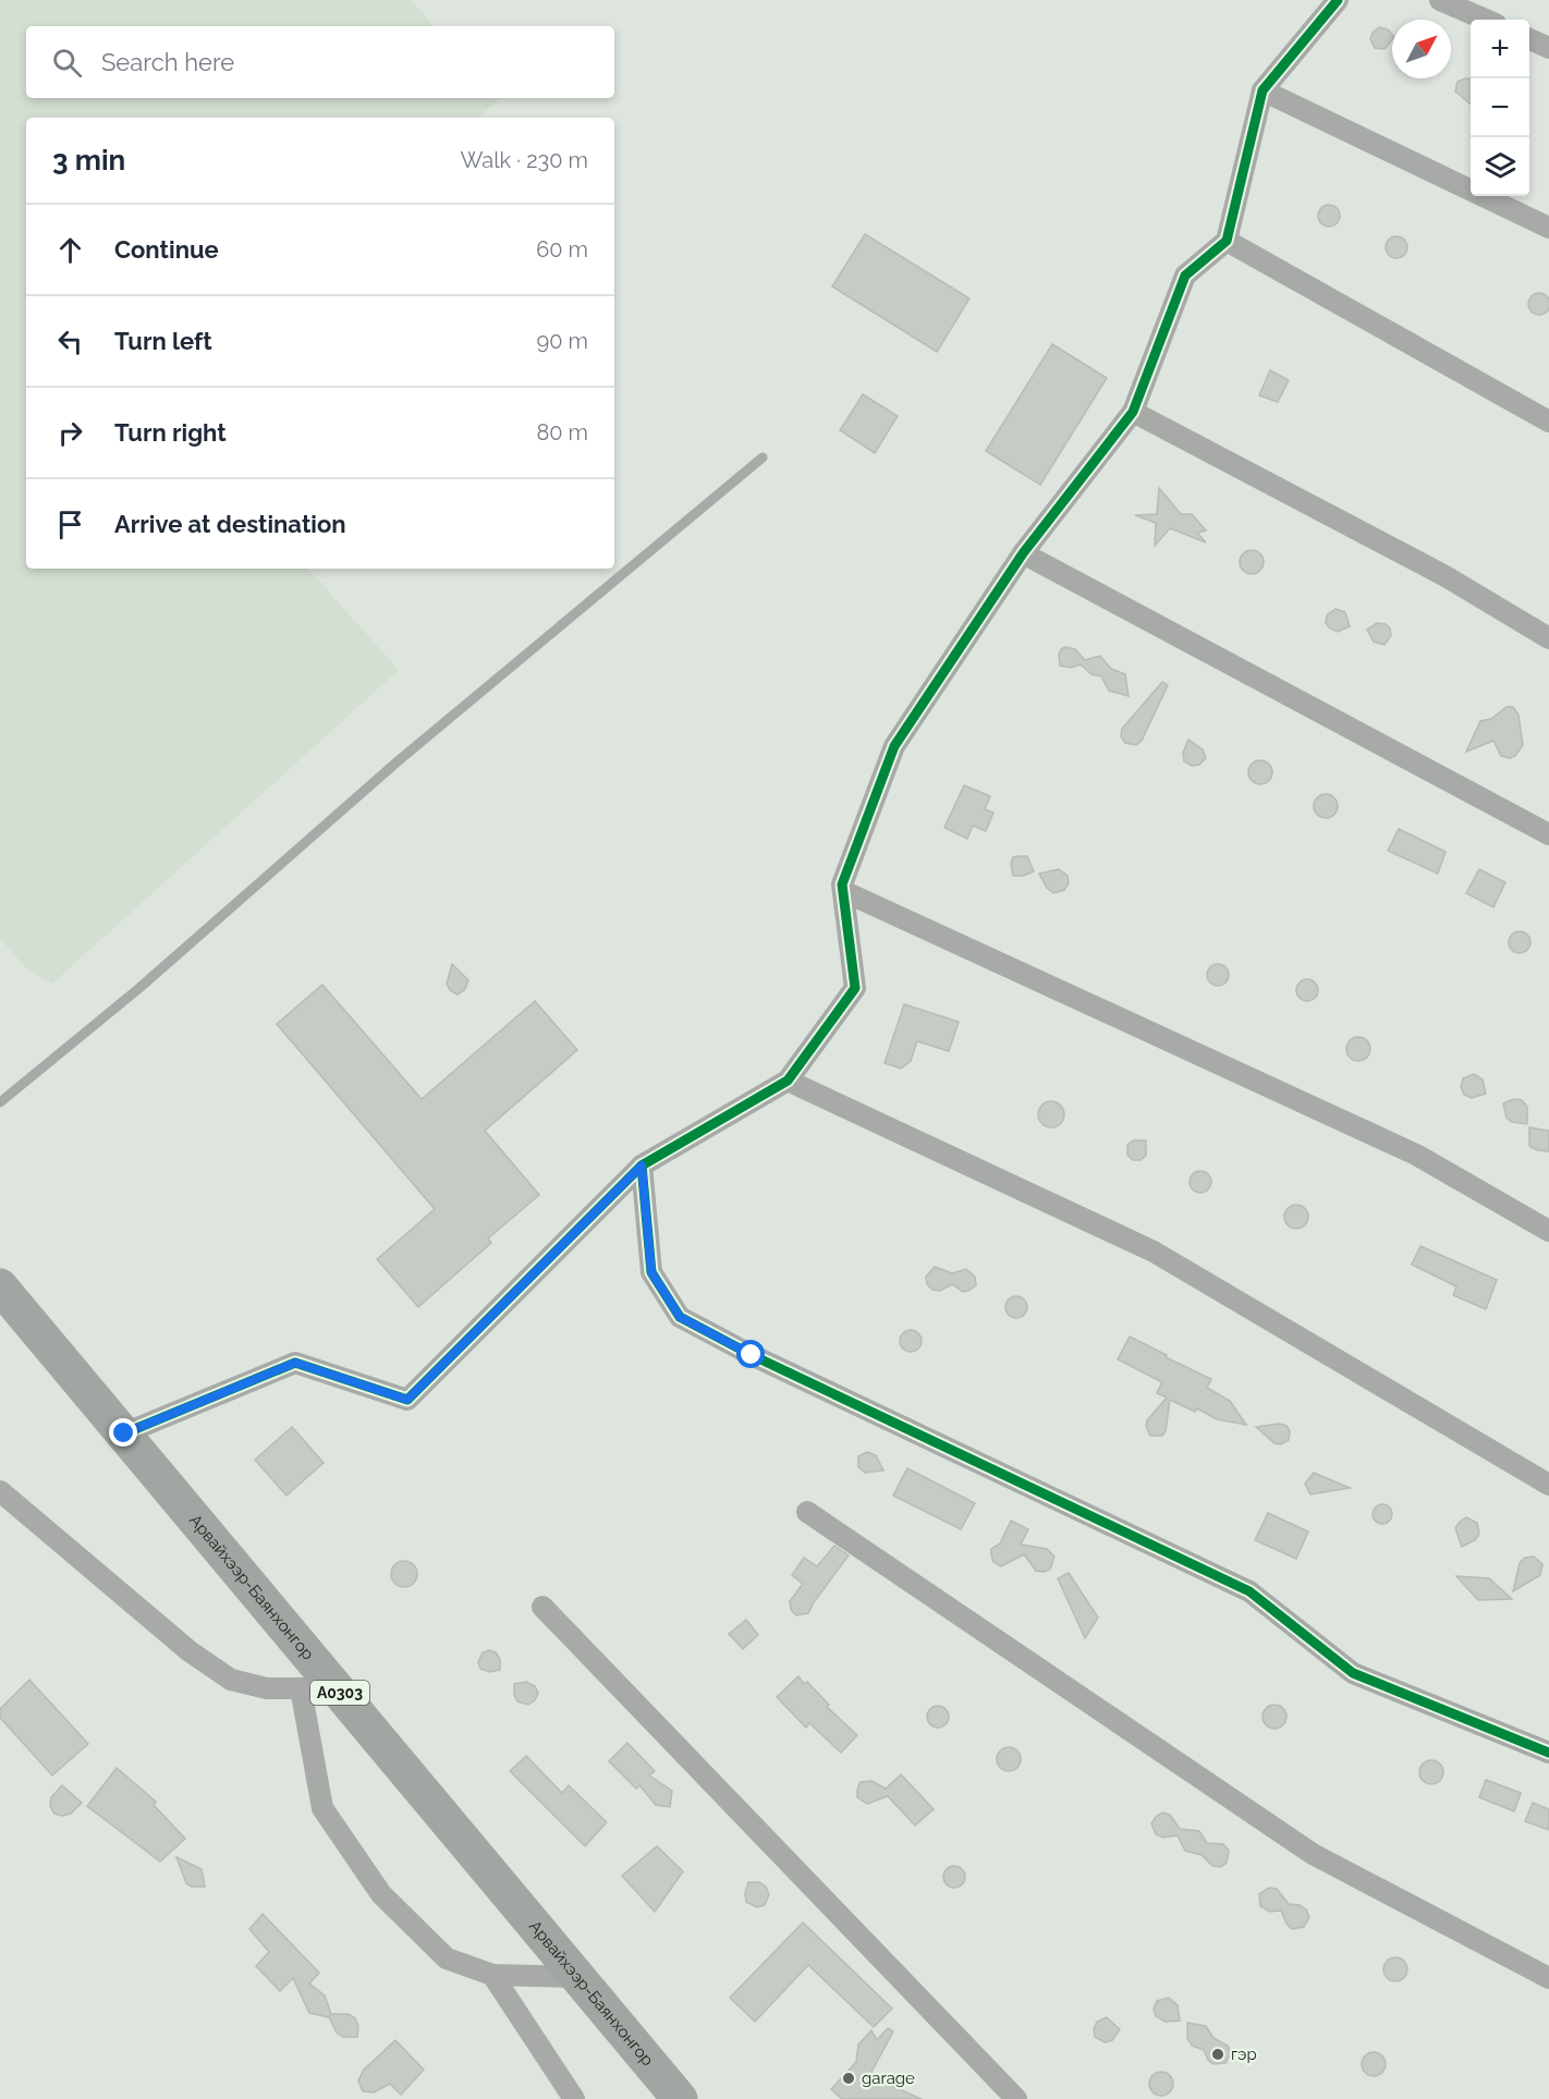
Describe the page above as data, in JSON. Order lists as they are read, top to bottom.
{
  "streets": {
    "highway": ["Арвайхээр-Баянхонгор", "A0303"]
  },
  "places": ["гэр", "garage"],
  "north": "top right",
  "page": {
    "map_buttons": ["+", "−"],
    "search": "Search here",
    "heading": ["3 min", "Walk · 230 m"],
    "list": [
      ["Continue", "60 m"],
      ["Turn left", "90 m"],
      ["Turn right", "80 m"],
      "Arrive at destination"
    ]
  }
}
